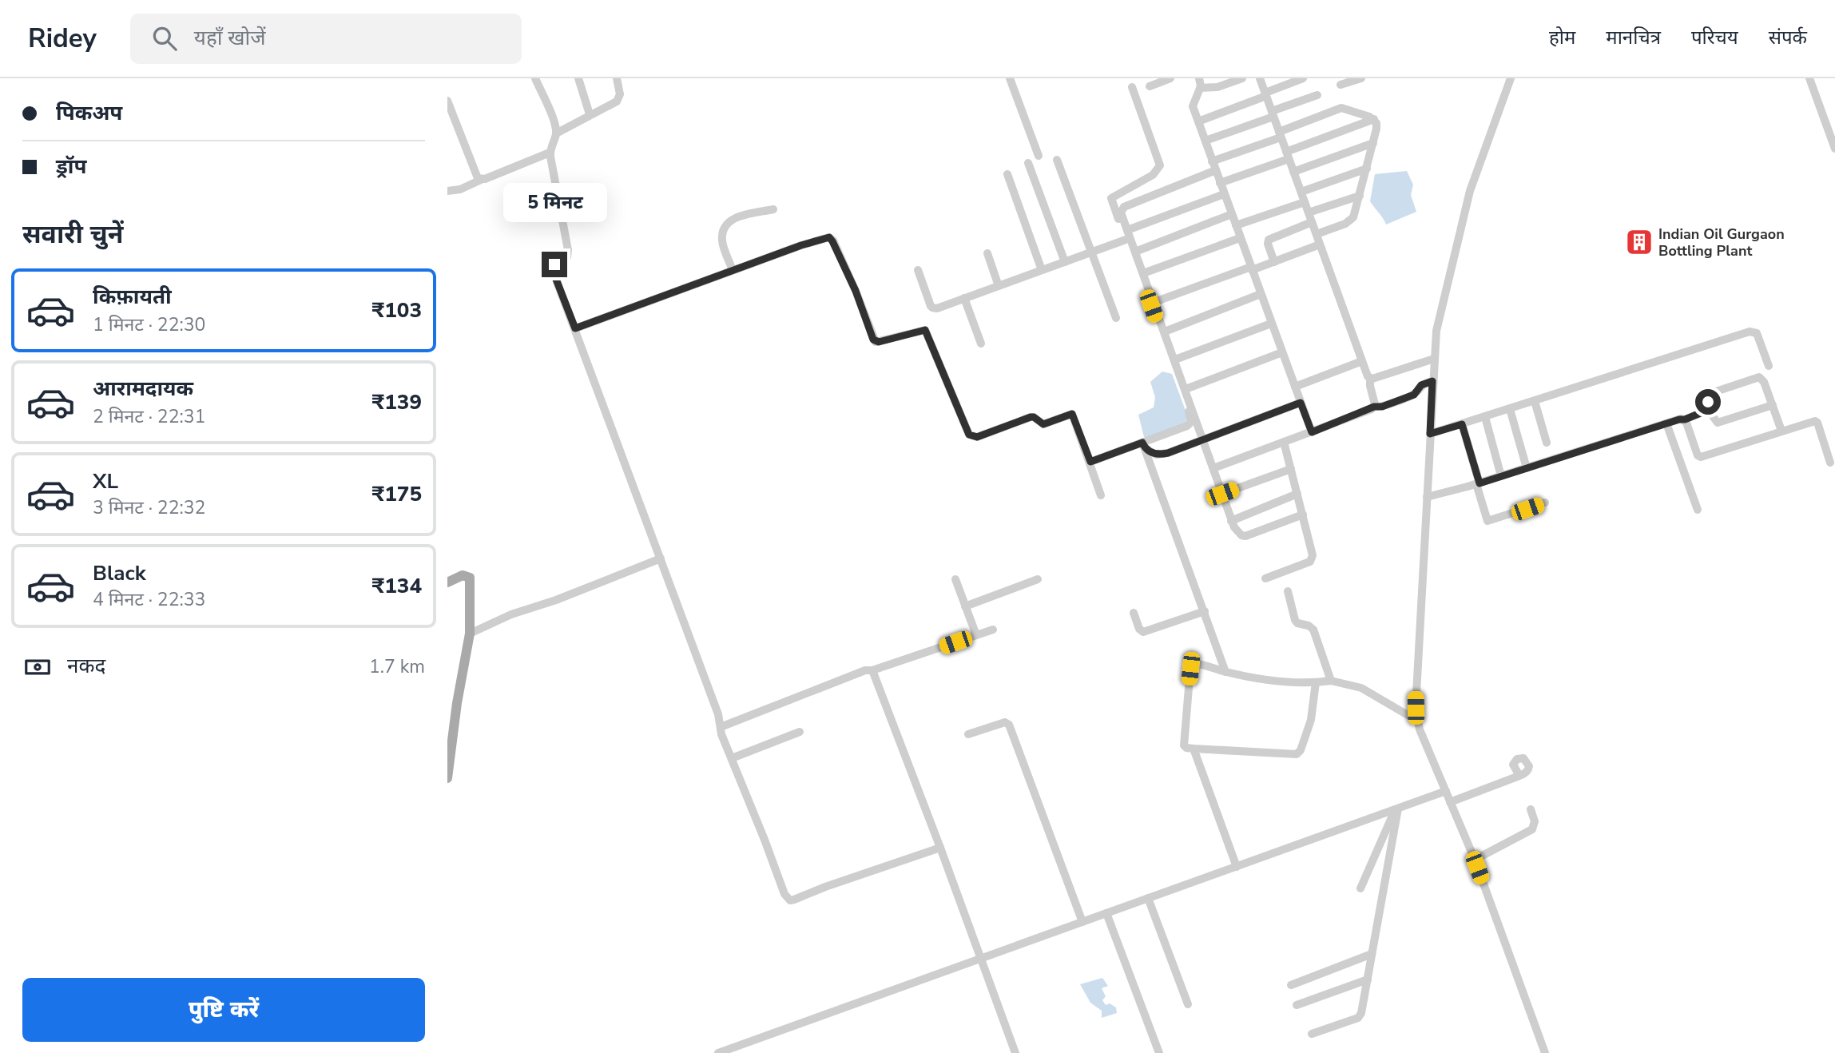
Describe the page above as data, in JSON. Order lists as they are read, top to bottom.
{
  "places": {
    "building": ["Indian Oil Gurgaon Bottling Plant"]
  },
  "page": {
    "header": "Ridey",
    "search": "यहाँ खोजें",
    "nav": [
      "होम",
      "मानचित्र",
      "परिचय",
      "संपर्क"
    ],
    "banner": ["पिकअप", "ड्रॉप"],
    "bubble": "5 मिनट",
    "heading": "सवारी चुनें",
    "list": [
      {
        "name": "किफ़ायती",
        "note": "1 मिनट · 22:30",
        "value": "₹103"
      },
      {
        "name": "आरामदायक",
        "note": "2 मिनट · 22:31",
        "value": "₹139"
      },
      {
        "name": "XL",
        "note": "3 मिनट · 22:32",
        "value": "₹175"
      },
      {
        "name": "Black",
        "note": "4 मिनट · 22:33",
        "value": "₹134"
      }
    ],
    "pay": ["नकद", "1.7 km"],
    "buttons": "पुष्टि करें"
  }
}
